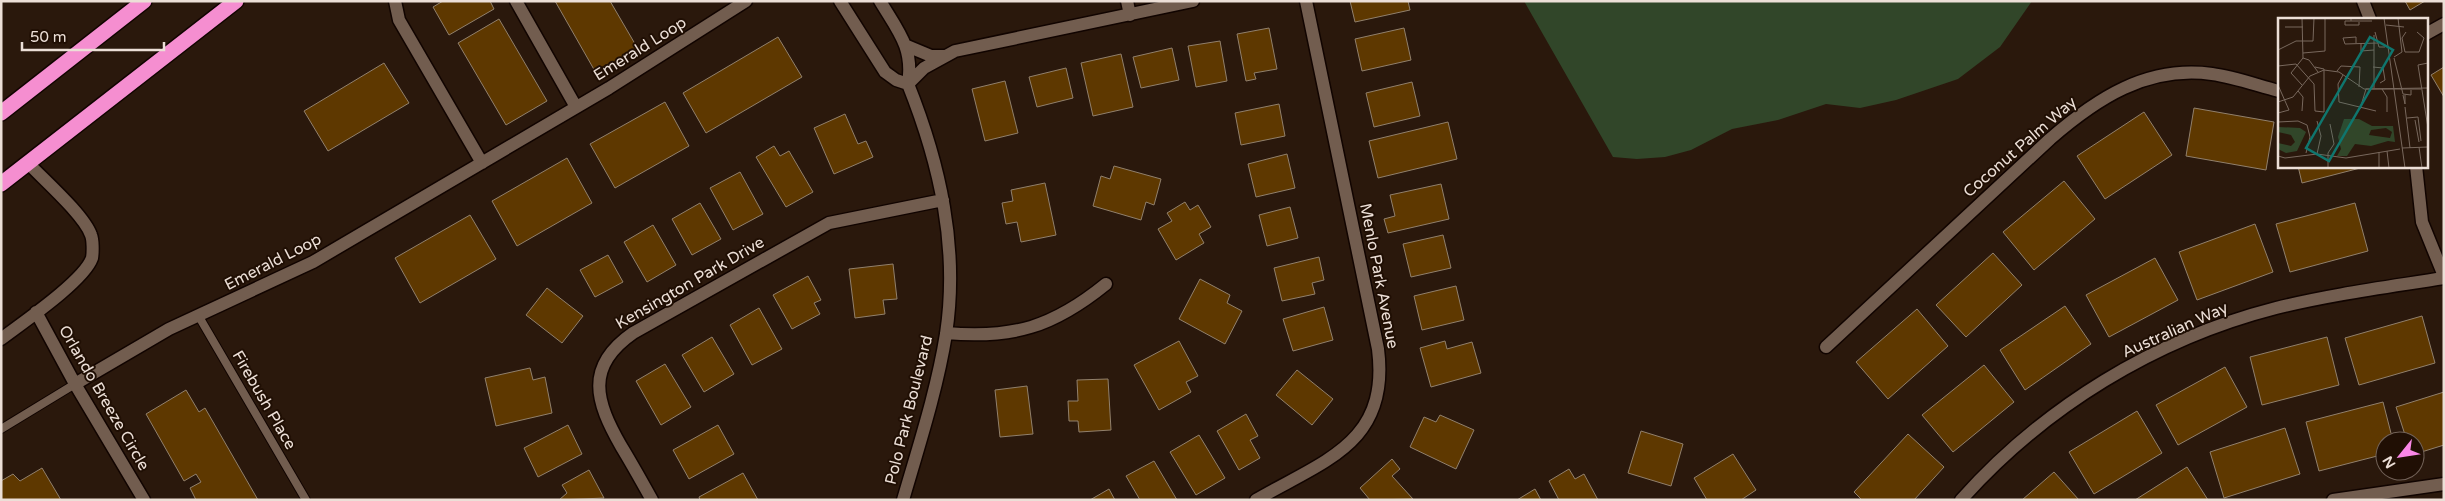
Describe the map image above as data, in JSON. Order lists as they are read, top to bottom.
{
  "streets": {
    "street": [
      "Emerald Loop",
      "Coconut Palm Way",
      "Menlo Park Avenue",
      "Kensington Park Drive",
      "Australian Way",
      "Orlando Breeze Circle",
      "Polo Park Boulevard"
    ],
    "lane": ["Firebush Place"]
  },
  "crossings": [
    ["Emerald Loop", "Orlando Breeze Circle"],
    ["Emerald Loop", "Firebush Place"],
    ["Kensington Park Drive", "Polo Park Boulevard"]
  ],
  "scale_bar": "50 m",
  "north": "bottom left"
}
